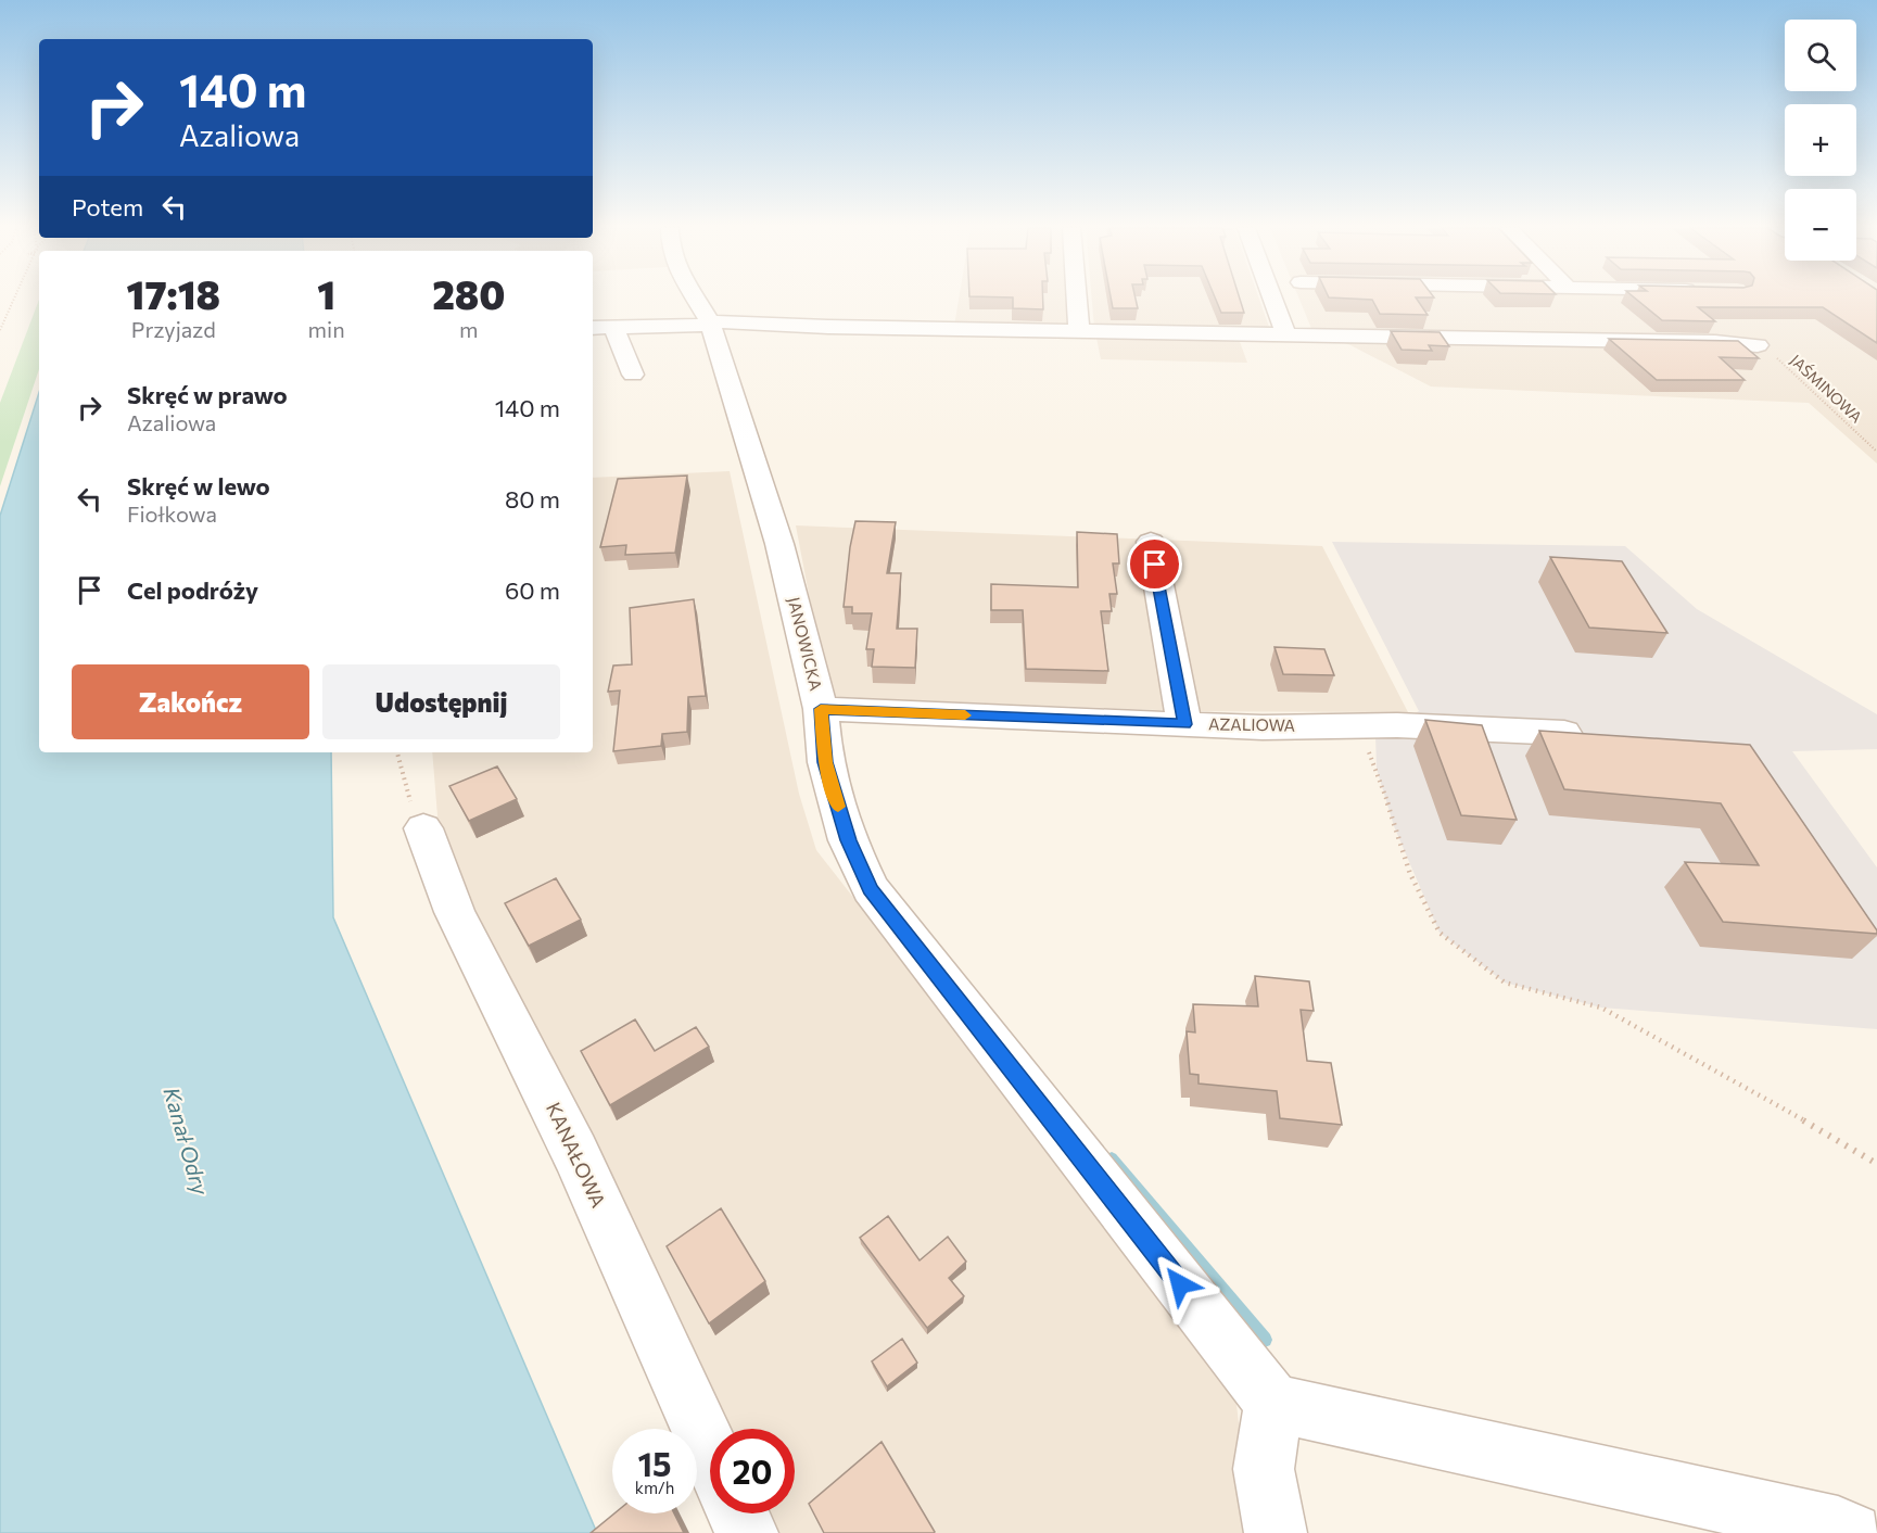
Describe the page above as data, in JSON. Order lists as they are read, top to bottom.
{
  "streets": {
    "street": ["JANOWICKA", "AZALIOWA", "KANAŁOWA"],
    "path": ["JAŚMINOWA"]
  },
  "crossings": [
    ["JANOWICKA", "AZALIOWA"]
  ],
  "water": ["Kanał Odry"],
  "page": {
    "map_buttons": ["+", "−"],
    "turn": ["140 m", "Azaliowa"],
    "then": "Potem",
    "eta": [
      "17:18",
      "Przyjazd",
      "1",
      "min",
      "280",
      "m"
    ],
    "list": [
      {
        "name": "Skręć w prawo",
        "note": "Azaliowa",
        "value": "140 m"
      },
      {
        "name": "Skręć w lewo",
        "note": "Fiołkowa",
        "value": "80 m"
      },
      {
        "name": "Cel podróży",
        "value": "60 m"
      }
    ],
    "buttons": ["Zakończ", "Udostępnij"],
    "speed": "15 km/h",
    "limit": "20"
  }
}
